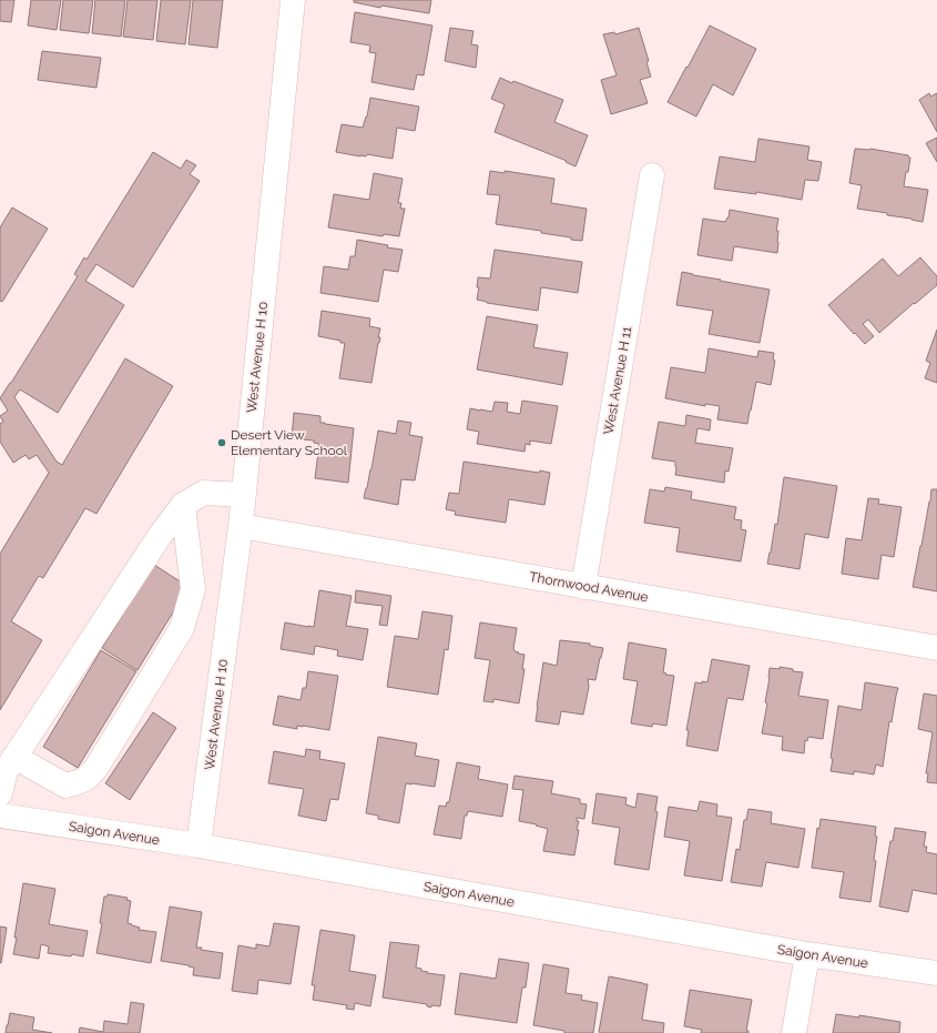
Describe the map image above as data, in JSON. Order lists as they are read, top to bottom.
{
  "streets": {
    "street": [
      "West Avenue H 10",
      "West Avenue H 11",
      "Thornwood Avenue",
      "Saigon Avenue"
    ]
  },
  "crossings": [
    ["West Avenue H 10", "Thornwood Avenue"],
    ["West Avenue H 10", "Saigon Avenue"],
    ["West Avenue H 11", "Thornwood Avenue"]
  ],
  "places": ["Desert View Elementary School"]
}
